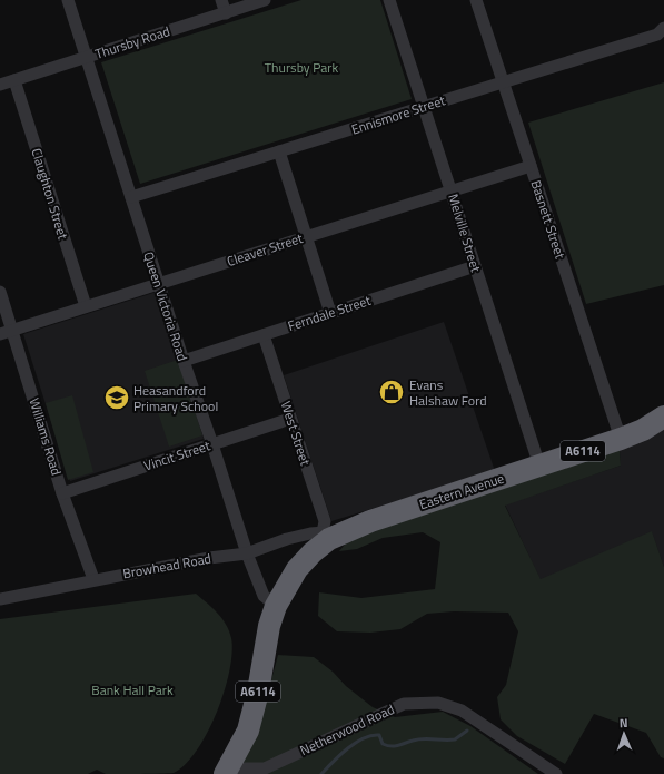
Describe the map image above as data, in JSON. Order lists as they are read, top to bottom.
{
  "streets": {
    "highway": ["A6114", "Eastern Avenue"],
    "street": [
      "Thursby Road",
      "Ennismore Street",
      "Claughton Street",
      "Basnett Street",
      "Melville Street",
      "Cleaver Street",
      "Queen Victoria Road",
      "Ferndale Street",
      "West Street",
      "Williams Road",
      "Vincit Street",
      "Browhead Road",
      "Netherwood Road"
    ]
  },
  "crossings": [
    ["Thursby Road", "Claughton Street"],
    ["Thursby Road", "Queen Victoria Road"],
    ["Ennismore Street", "Basnett Street"],
    ["Ennismore Street", "Melville Street"],
    ["Ennismore Street", "Queen Victoria Road"],
    ["Claughton Street", "Cleaver Street"],
    ["Basnett Street", "Cleaver Street"],
    ["Basnett Street", "Eastern Avenue"],
    ["Melville Street", "Cleaver Street"],
    ["Melville Street", "Ferndale Street"],
    ["Melville Street", "Eastern Avenue"],
    ["Cleaver Street", "Queen Victoria Road"],
    ["Cleaver Street", "Williams Road"],
    ["Queen Victoria Road", "Ferndale Street"],
    ["Queen Victoria Road", "A6114"],
    ["Queen Victoria Road", "Vincit Street"],
    ["Queen Victoria Road", "Eastern Avenue"],
    ["Queen Victoria Road", "Browhead Road"],
    ["Ferndale Street", "West Street"],
    ["West Street", "Vincit Street"],
    ["West Street", "Eastern Avenue"],
    ["West Street", "Browhead Road"],
    ["Williams Road", "Vincit Street"],
    ["Williams Road", "Browhead Road"],
    ["A6114", "Eastern Avenue"],
    ["A6114", "Netherwood Road"],
    ["Eastern Avenue", "Browhead Road"]
  ],
  "parks": ["Thursby Park", "Bank Hall Park"],
  "places": {
    "shop": ["Evans Halshaw Ford"],
    "school or university": ["Heasandford Primary School"]
  },
  "north": "top"
}
